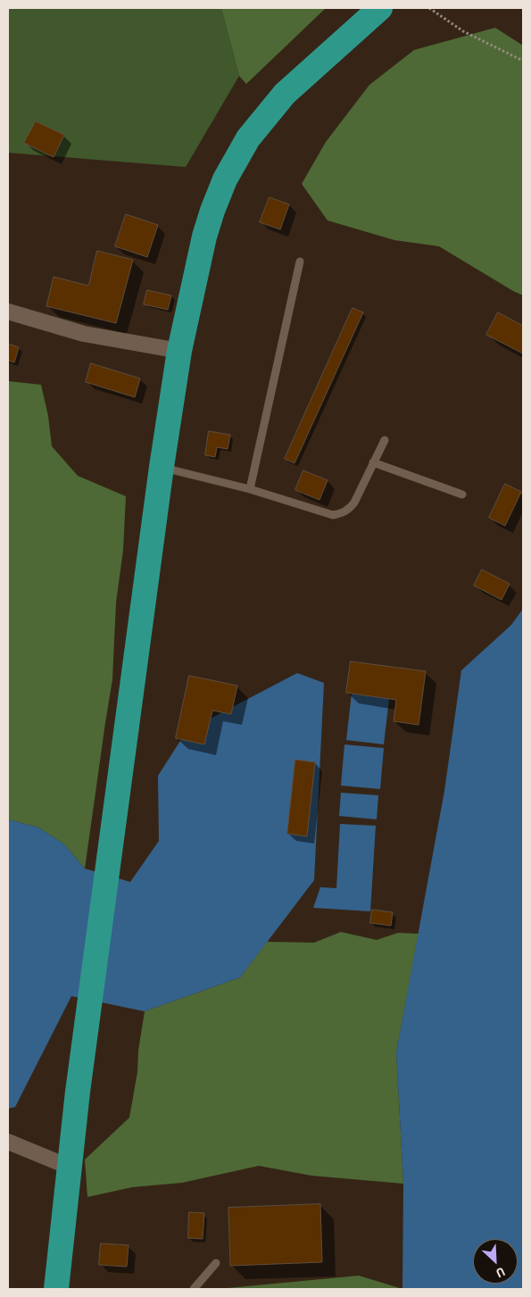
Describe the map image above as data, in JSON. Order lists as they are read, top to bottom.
{
  "north": "bottom right"
}
